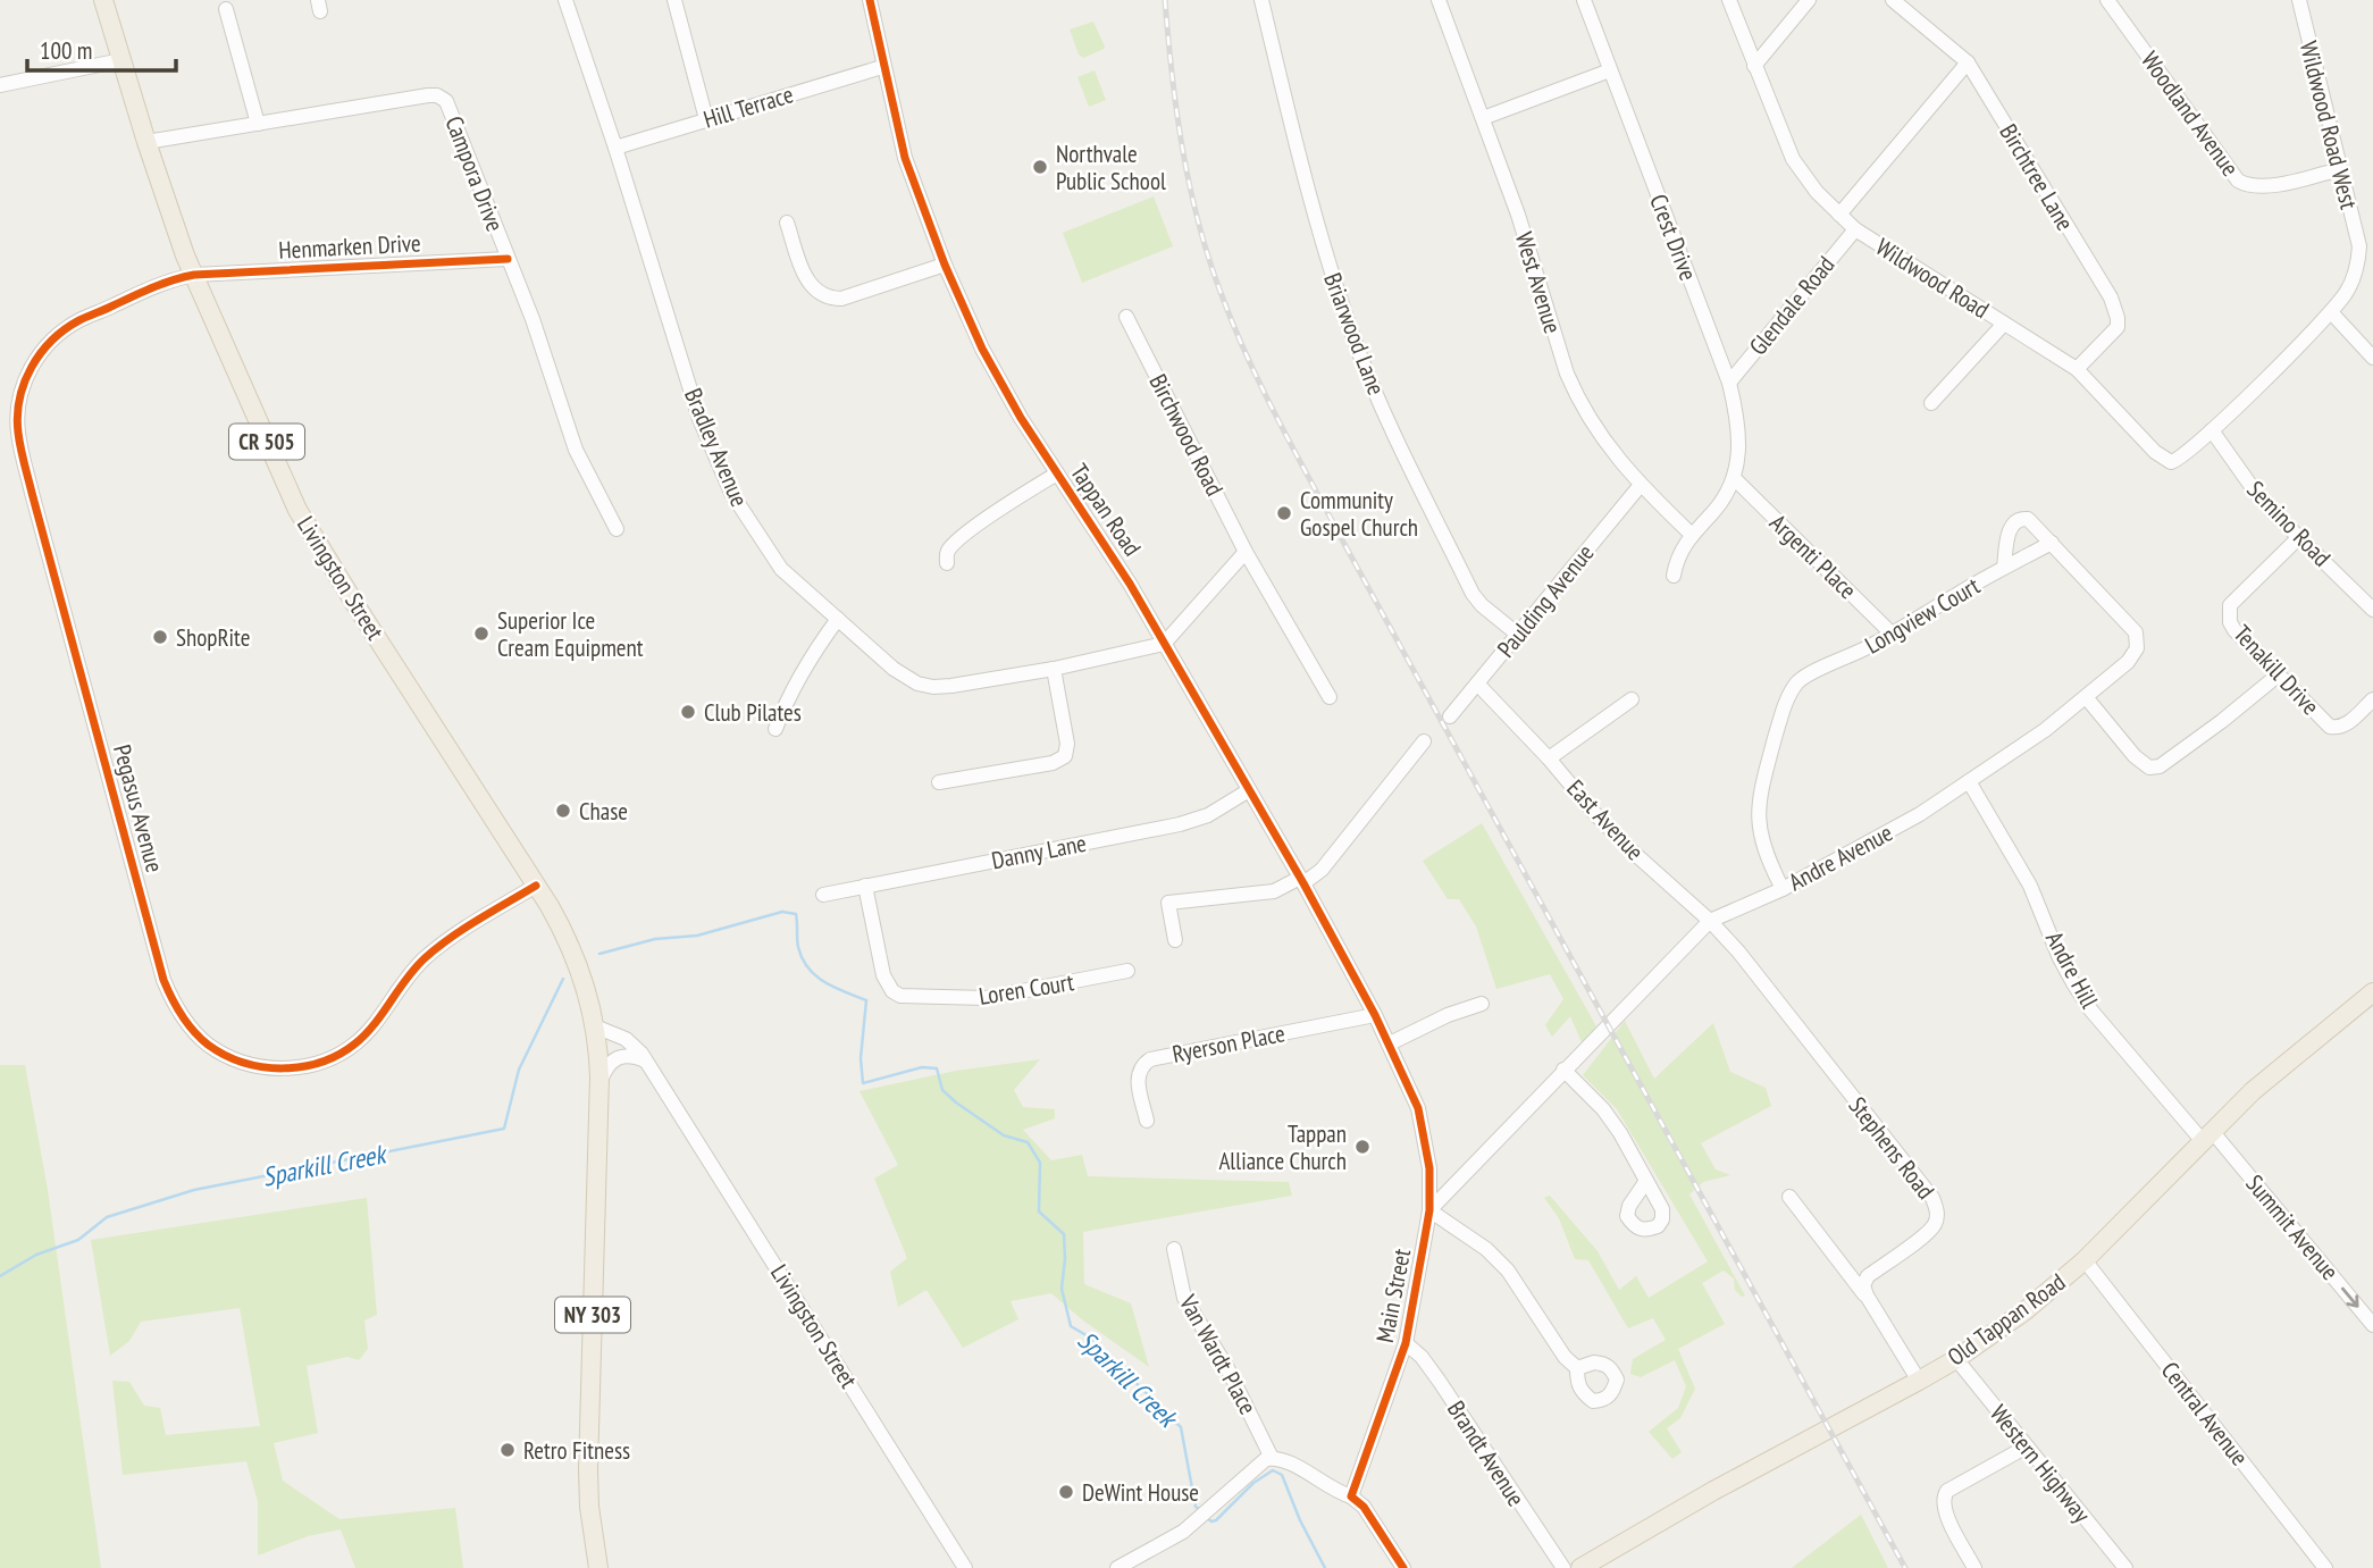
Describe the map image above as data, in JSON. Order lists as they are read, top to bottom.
{
  "streets": {
    "main road": [
      "CR 505",
      "Livingston Street",
      "NY 303",
      "Old Tappan Road"
    ],
    "street": [
      "Hill Terrace",
      "Woodland Avenue",
      "Wildwood Road West",
      "Campora Drive",
      "Birchtree Lane",
      "Crest Drive",
      "Henmarken Drive",
      "Wildwood Road",
      "West Avenue",
      "Glendale Road",
      "Briarwood Lane",
      "Birchwood Road",
      "Bradley Avenue",
      "Tappan Road",
      "Semino Road",
      "Argenti Place",
      "Paulding Avenue",
      "Longview Court",
      "Tenakill Drive",
      "Pegasus Avenue",
      "East Avenue",
      "Danny Lane",
      "Andre Avenue",
      "Andre Hill",
      "Loren Court",
      "Ryerson Place",
      "Stephens Road",
      "Summit Avenue",
      "Main Street",
      "Van Wardt Place",
      "Central Avenue",
      "Brandt Avenue",
      "Western Highway"
    ]
  },
  "crossings": [
    ["Hill Terrace", "Bradley Avenue"],
    ["Hill Terrace", "Tappan Road"],
    ["Woodland Avenue", "Wildwood Road West"],
    ["Wildwood Road West", "Wildwood Road"],
    ["Wildwood Road West", "Semino Road"],
    ["Campora Drive", "Henmarken Drive"],
    ["Campora Drive", "Livingston Street"],
    ["Birchtree Lane", "Wildwood Road"],
    ["Crest Drive", "Glendale Road"],
    ["Crest Drive", "Argenti Place"],
    ["Henmarken Drive", "Livingston Street"],
    ["Henmarken Drive", "Pegasus Avenue"],
    ["Wildwood Road", "Glendale Road"],
    ["Wildwood Road", "Semino Road"],
    ["West Avenue", "Paulding Avenue"],
    ["Briarwood Lane", "Paulding Avenue"],
    ["Bradley Avenue", "Tappan Road"],
    ["Tappan Road", "Danny Lane"],
    ["Tappan Road", "Ryerson Place"],
    ["Tappan Road", "Main Street"],
    ["Semino Road", "Tenakill Drive"],
    ["Argenti Place", "Longview Court"],
    ["Livingston Street", "Pegasus Avenue"],
    ["Livingston Street", "NY 303"],
    ["Paulding Avenue", "East Avenue"],
    ["Longview Court", "Andre Avenue"],
    ["East Avenue", "Andre Avenue"],
    ["East Avenue", "Stephens Road"],
    ["Danny Lane", "Loren Court"],
    ["Andre Avenue", "Andre Hill"],
    ["Andre Avenue", "Main Street"],
    ["Andre Hill", "Summit Avenue"],
    ["Andre Hill", "Old Tappan Road"],
    ["Ryerson Place", "Main Street"],
    ["Summit Avenue", "Old Tappan Road"],
    ["Main Street", "Brandt Avenue"],
    ["Old Tappan Road", "Central Avenue"],
    ["Old Tappan Road", "Western Highway"]
  ],
  "one_way": ["Summit Avenue"],
  "water": ["Sparkill Creek"],
  "places": [
    "Northvale Public School",
    "Community Gospel Church",
    "Superior Ice Cream Equipment",
    "ShopRite",
    "Club Pilates",
    "Chase",
    "Tappan Alliance Church",
    "Retro Fitness",
    "DeWint House"
  ],
  "scale_bar": "100 m"
}
